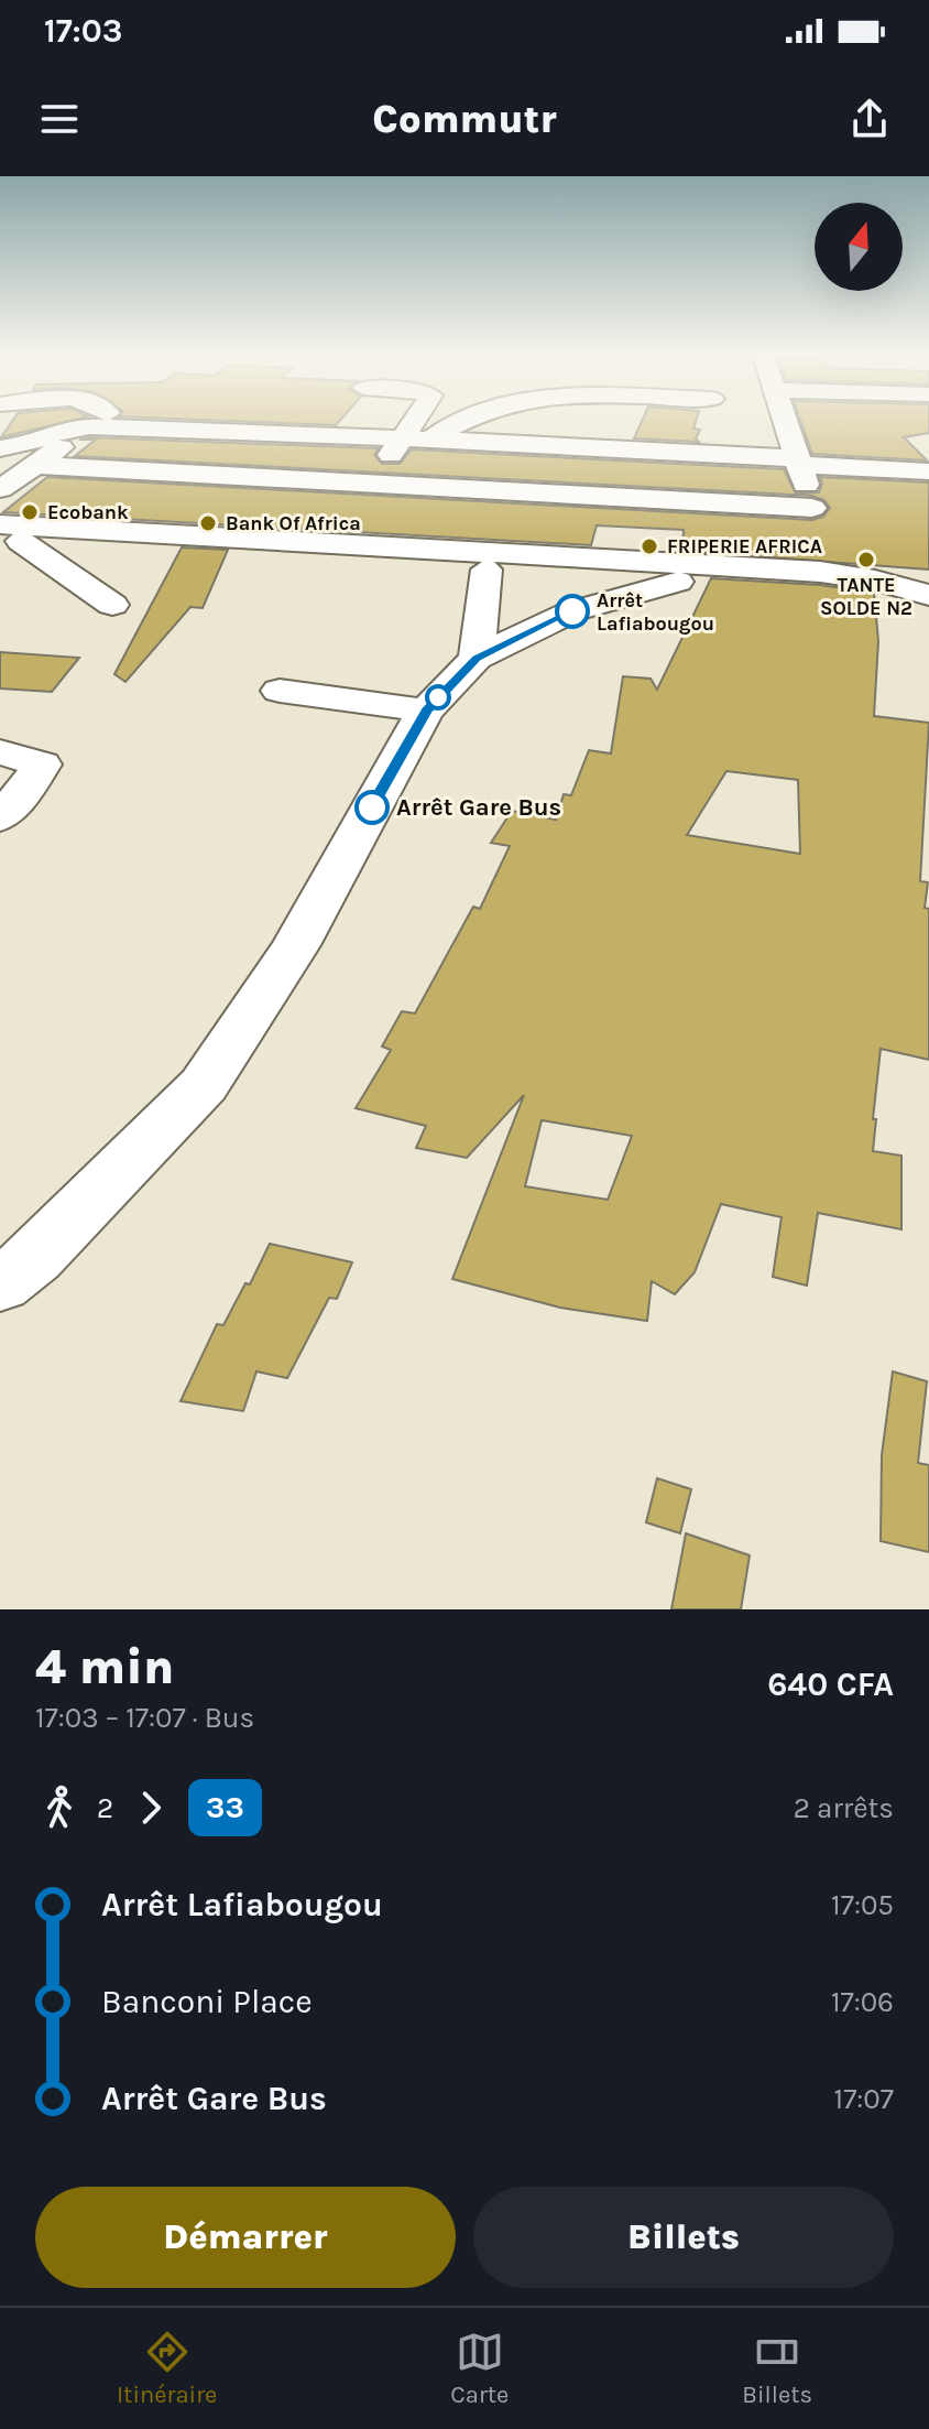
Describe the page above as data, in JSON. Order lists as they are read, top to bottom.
{
  "places": [
    "Ecobank",
    "Bank Of Africa",
    "FRIPERIE AFRICA",
    "TANTE SOLDE N2",
    "Arrêt Lafiabougou",
    "Arrêt Gare Bus"
  ],
  "lines": ["bus line 33"],
  "north": "top",
  "page": {
    "status": "17:03",
    "header": "Commutr",
    "heading": ["4 min", "17:03 – 17:07 · Bus", "640 CFA"],
    "legs": ["2", "33", "2 arrêts"],
    "list": [
      {
        "name": "Arrêt Lafiabougou",
        "value": "17:05"
      },
      {
        "name": "Banconi Place",
        "value": "17:06"
      },
      {
        "name": "Arrêt Gare Bus",
        "value": "17:07"
      }
    ],
    "buttons": ["Démarrer", "Billets"],
    "tabs": ["Itinéraire", "Carte", "Billets"]
  }
}
